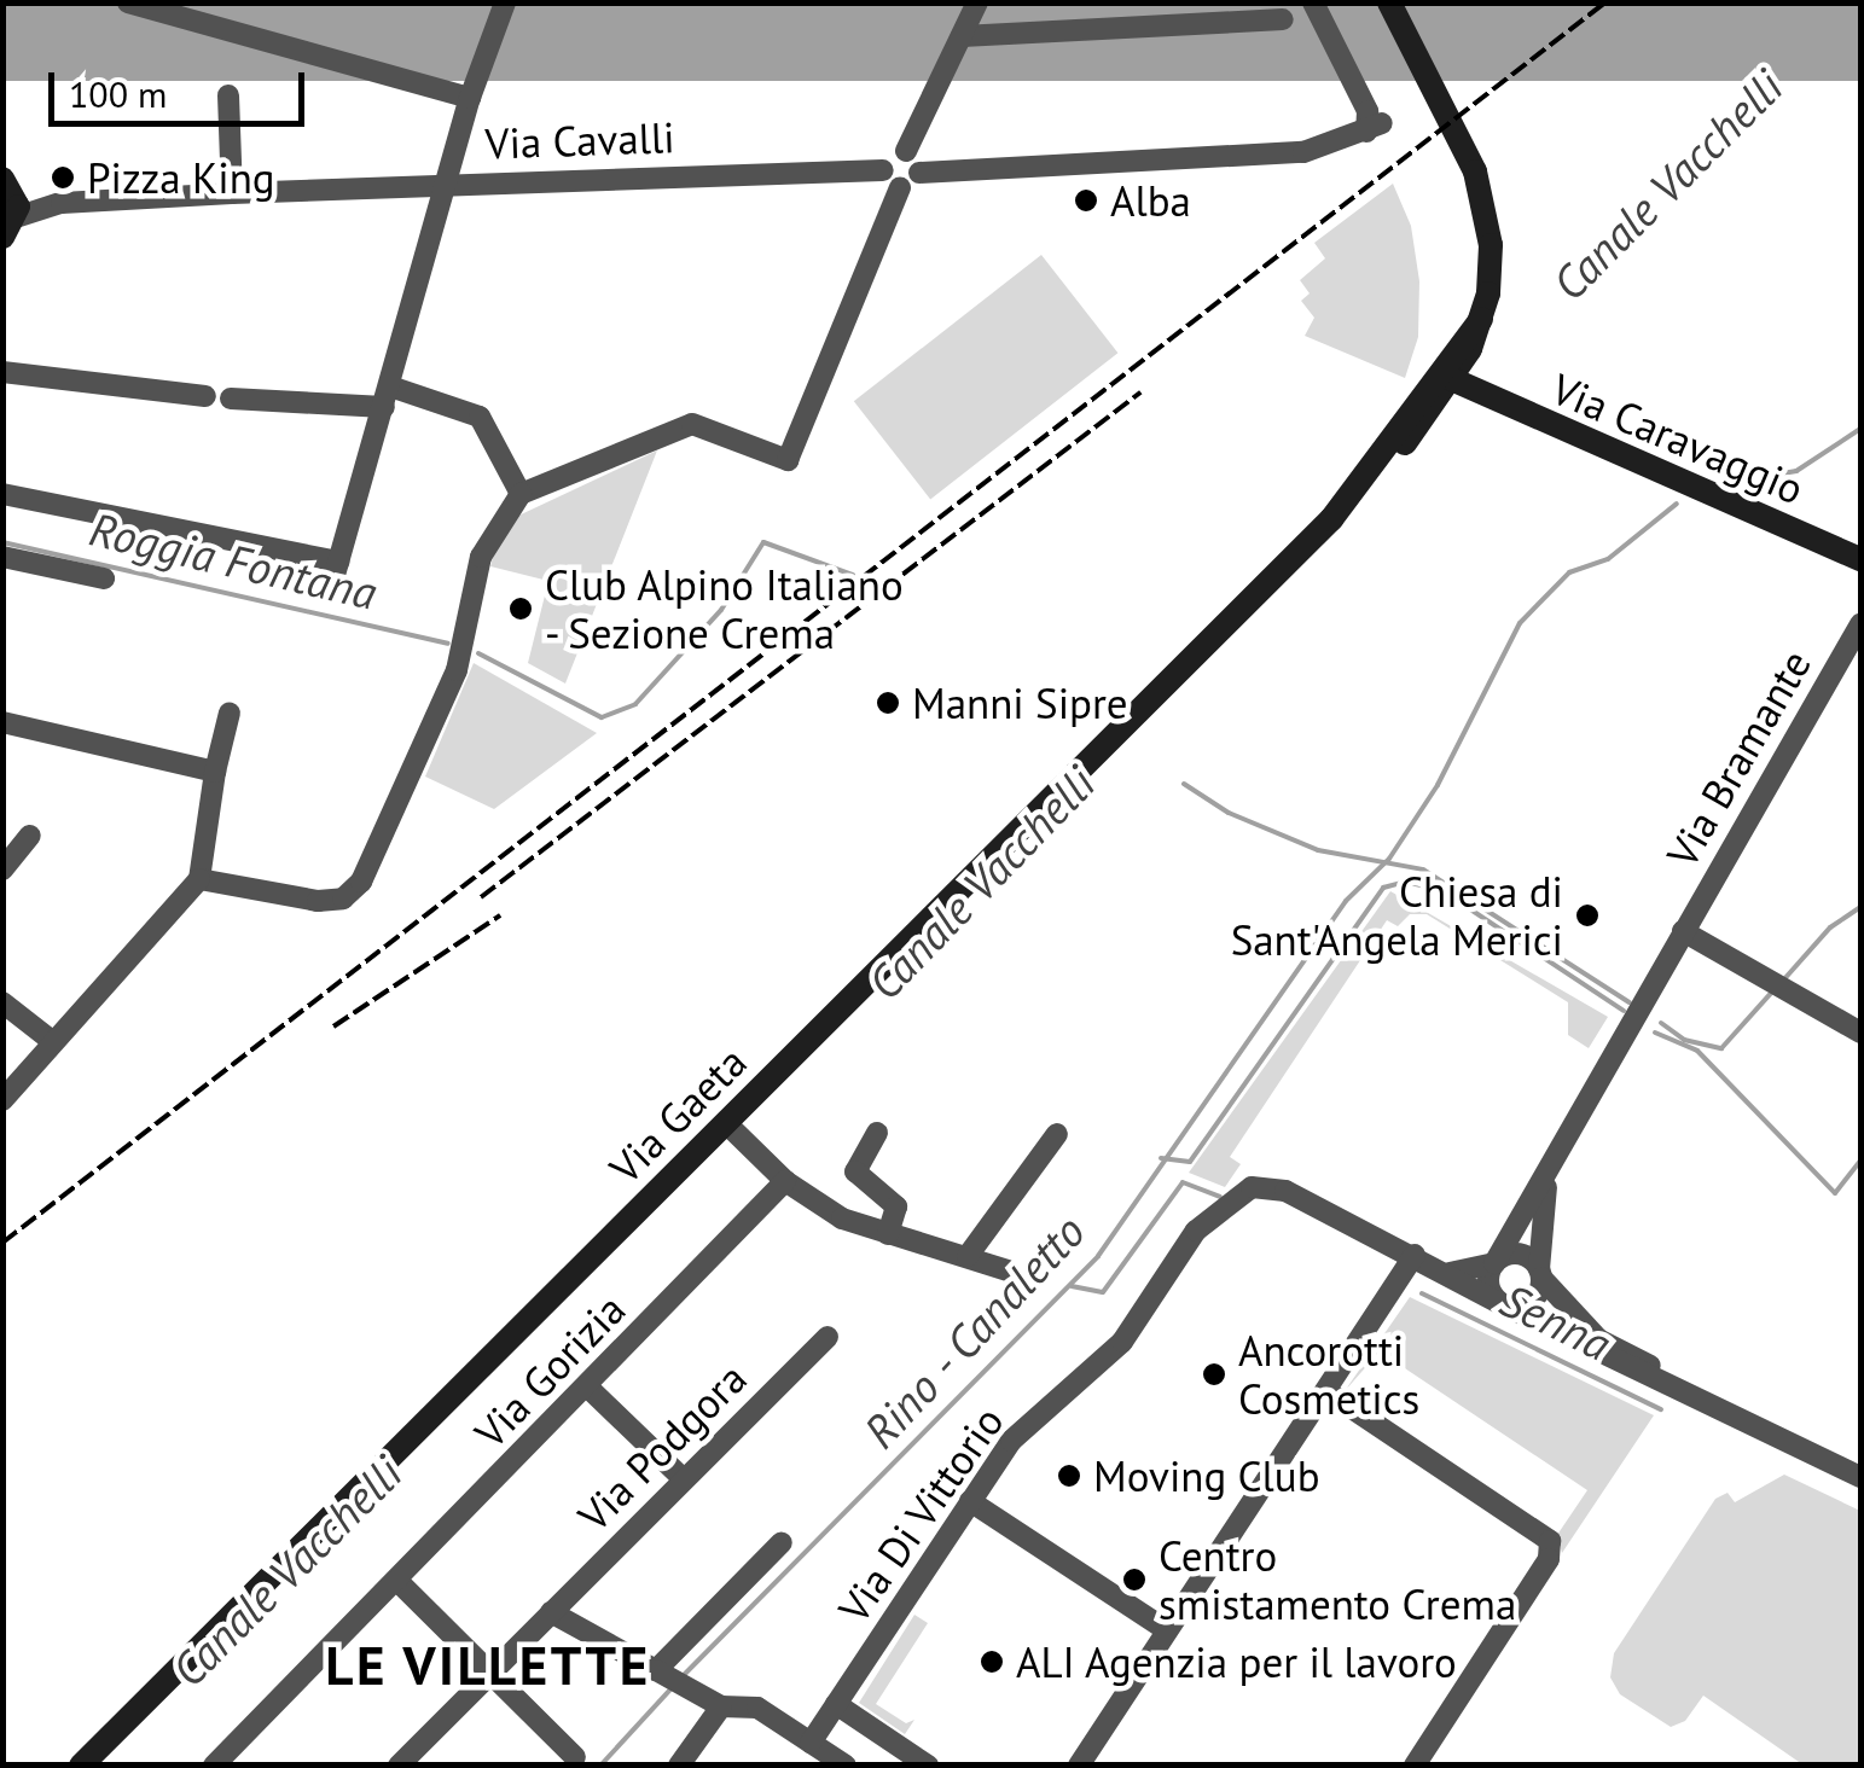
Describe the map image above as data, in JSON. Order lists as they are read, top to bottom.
{
  "streets": {
    "main road": ["Via Caravaggio", "Via Gaeta"],
    "street": [
      "Via Cavalli",
      "Via Bramante",
      "Via Gorizia",
      "Via Podgora",
      "Via Di Vittorio"
    ]
  },
  "crossings": [
    ["Via Caravaggio", "Via Gaeta"],
    ["Via Bramante", "Via Di Vittorio"]
  ],
  "districts": ["LE VILLETTE"],
  "water": [
    "Canale Vacchelli",
    "Roggia Fontana",
    "Senna",
    "Rino - Canaletto"
  ],
  "places": [
    "Pizza King",
    "Alba",
    "Club Alpino Italiano - Sezione Crema",
    "Manni Sipre",
    "Chiesa di Sant'Angela Merici",
    "Ancorotti Cosmetics",
    "Moving Club",
    "Centro smistamento Crema",
    "ALI Agenzia per il lavoro"
  ],
  "scale_bar": "100 m"
}
